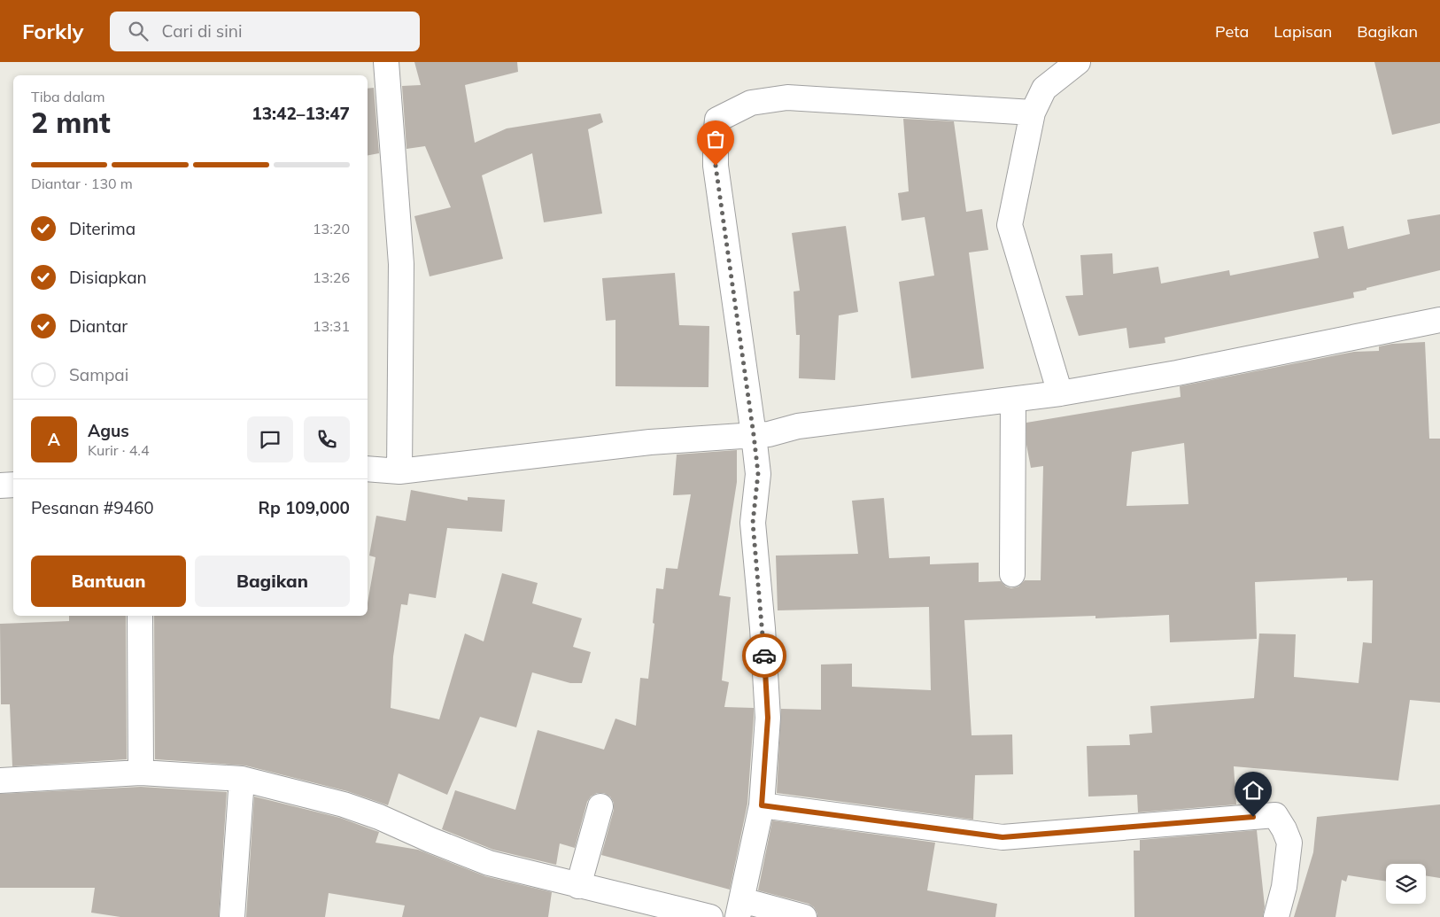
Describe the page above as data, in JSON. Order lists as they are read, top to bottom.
{
  "page": {
    "header": "Forkly",
    "search": "Cari di sini",
    "nav": ["Peta", "Lapisan", "Bagikan"],
    "heading": ["2 mnt", "Tiba dalam", "13:42–13:47"],
    "panel": [
      "Agus",
      "Kurir · 4.4",
      "Pesanan #9460",
      "Rp 109,000"
    ],
    "bar": "Diantar · 130 m",
    "list": [
      ["Diterima", "13:20"],
      ["Disiapkan", "13:26"],
      ["Diantar", "13:31"],
      "Sampai"
    ],
    "round": "A",
    "buttons": ["Bantuan", "Bagikan"]
  }
}
